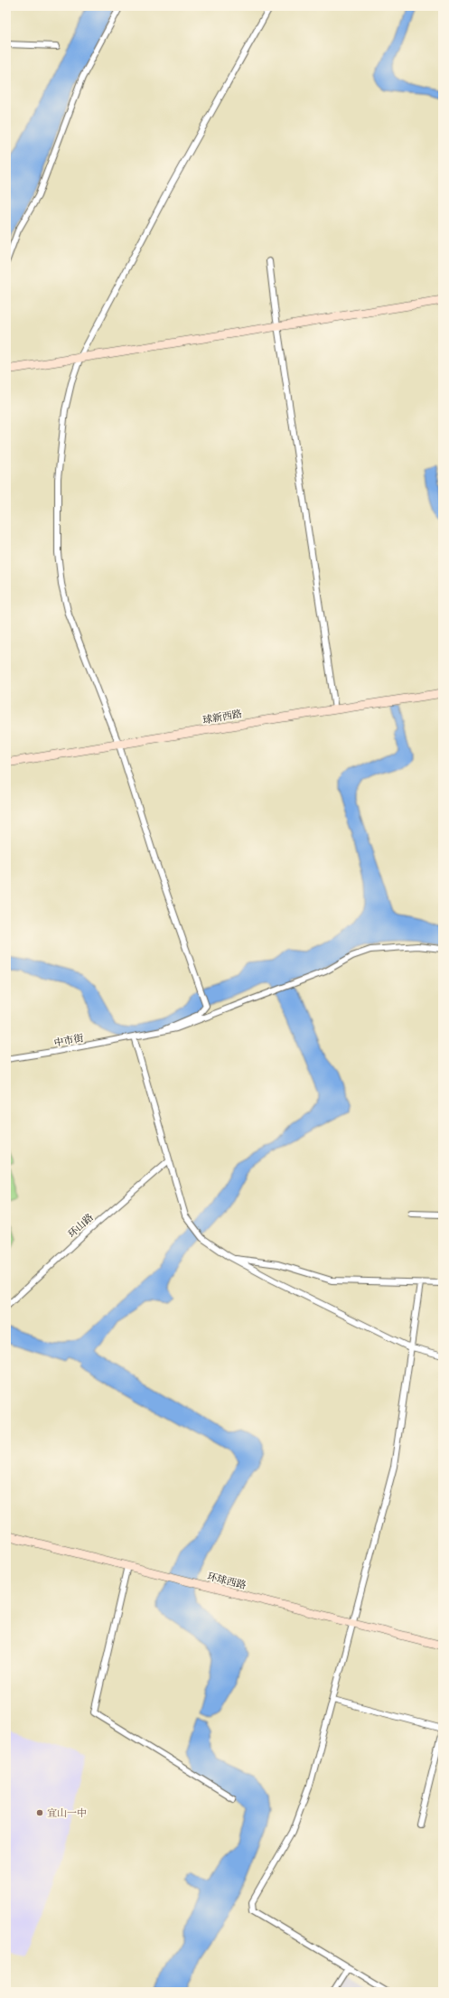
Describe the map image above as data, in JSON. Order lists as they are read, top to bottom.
{
  "streets": {
    "street": [
      "球新西路",
      "中市街",
      "环山路",
      "环球西路"
    ]
  },
  "places": ["宜山一中"]
}
